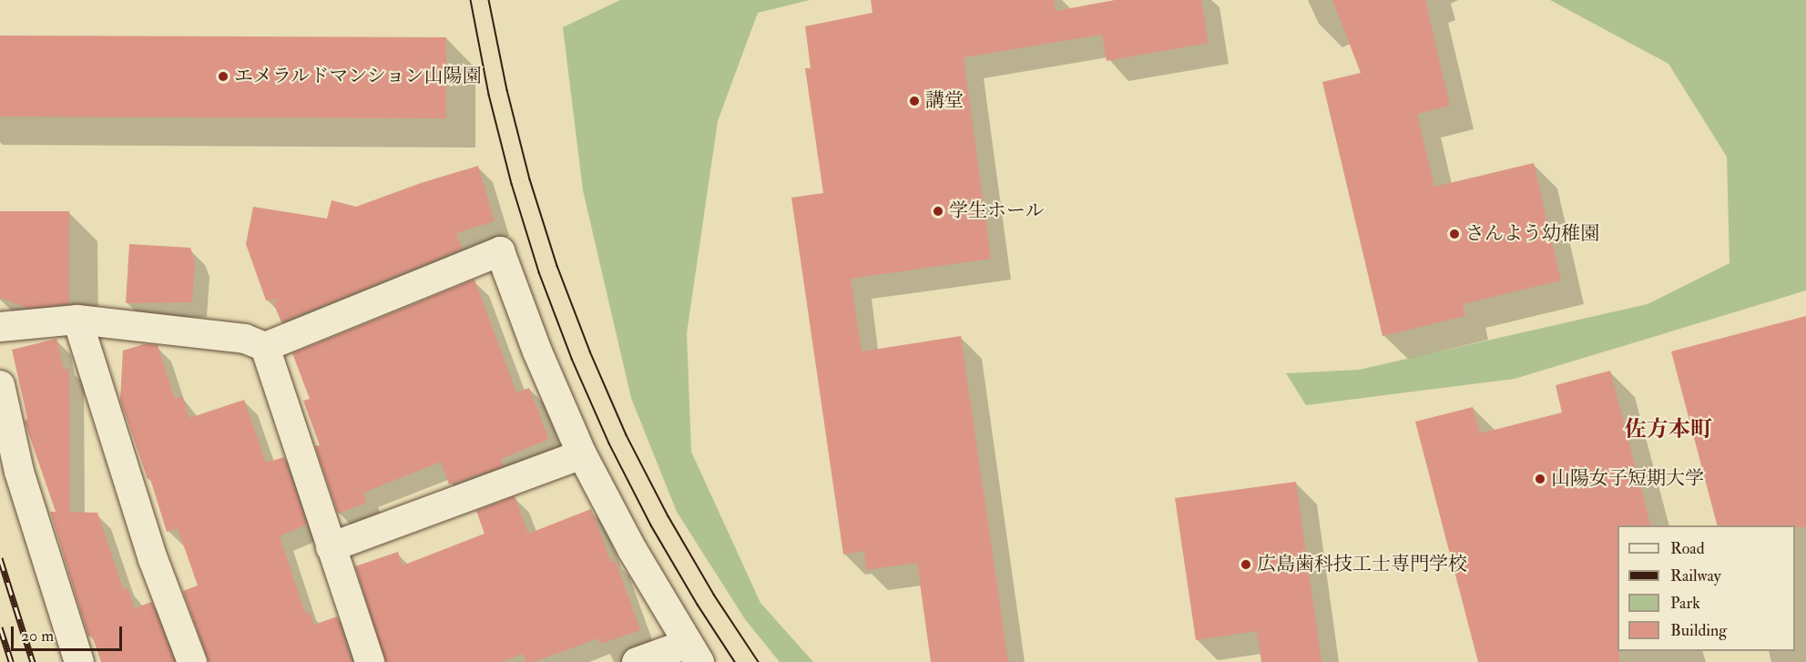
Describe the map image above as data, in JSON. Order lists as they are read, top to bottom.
{
  "districts": ["佐方本町"],
  "places": [
    "エメラルドマンション山陽園",
    "講堂",
    "学生ホール",
    "さんよう幼稚園",
    "山陽女子短期大学",
    "広島歯科技工士専門学校"
  ],
  "legend": [
    "Road",
    "Railway",
    "Park",
    "Building"
  ],
  "scale_bar": "20 m"
}
